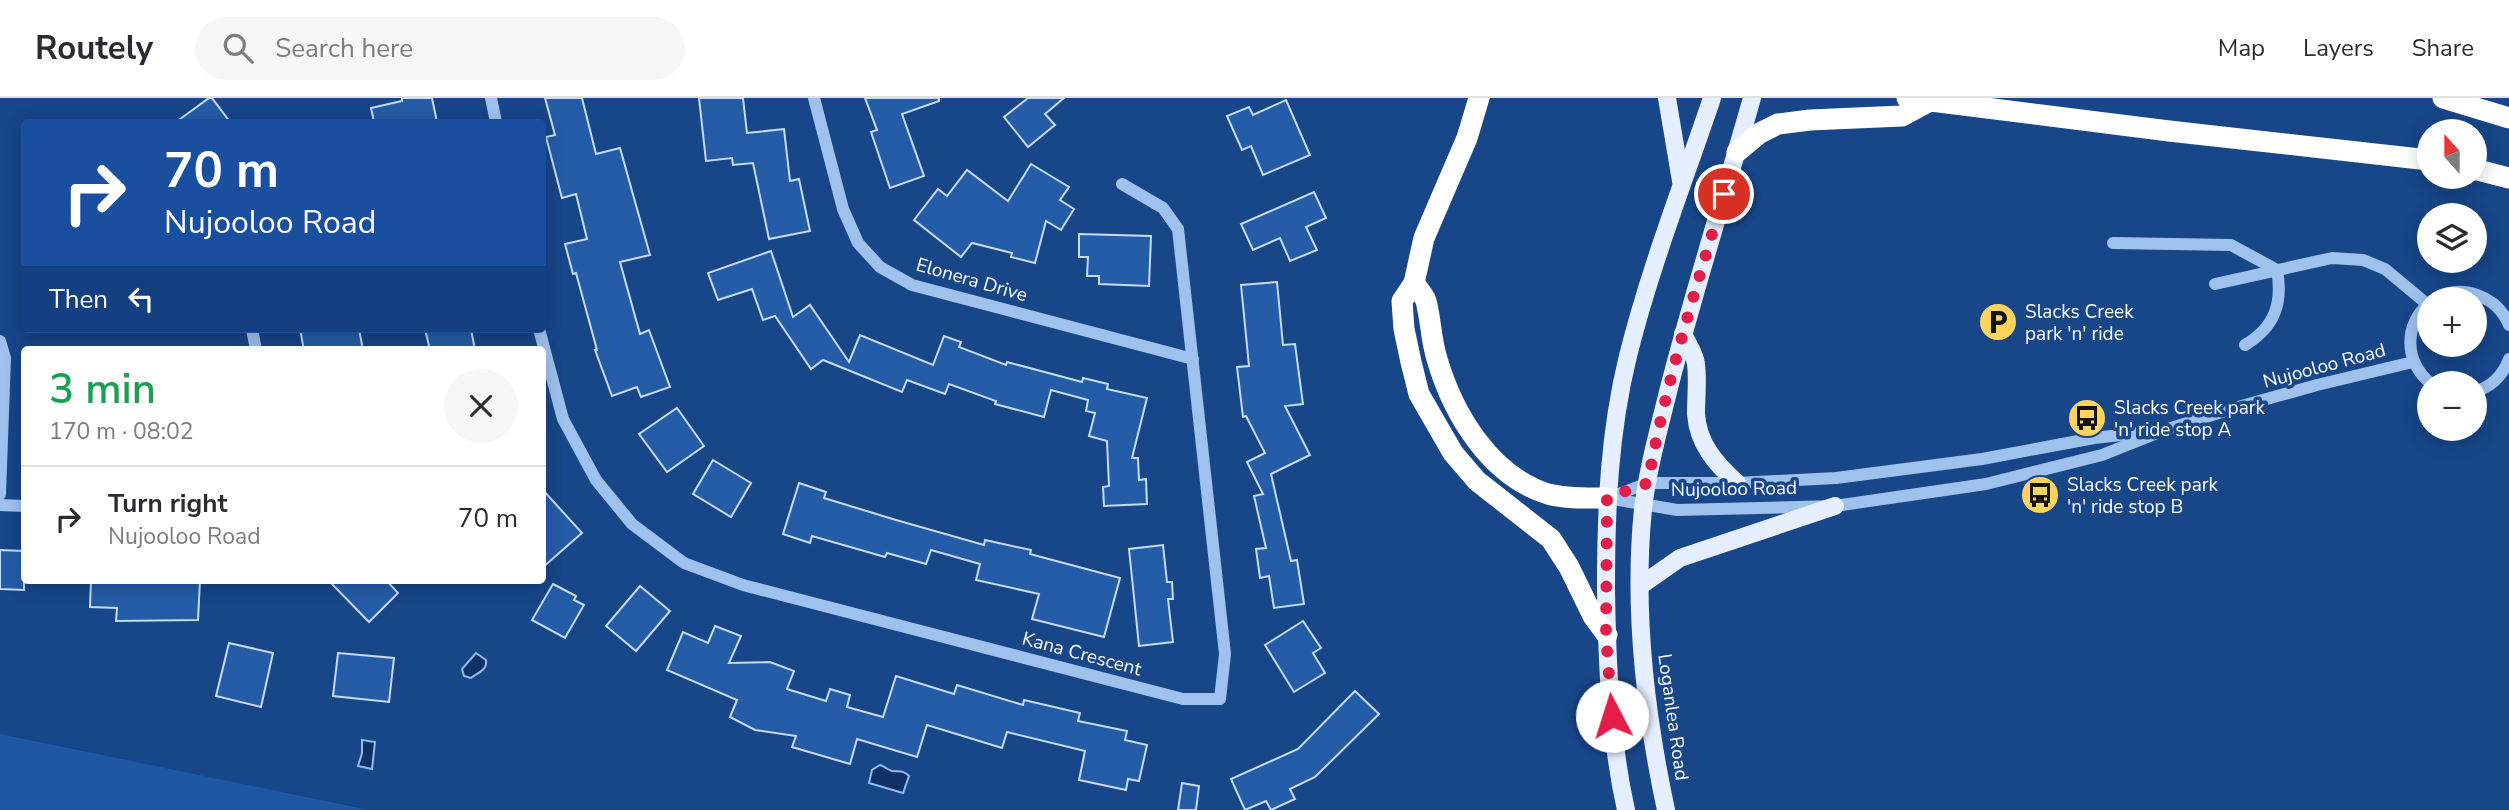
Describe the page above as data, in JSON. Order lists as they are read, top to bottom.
{
  "streets": {
    "main road": ["Loganlea Road"],
    "street": ["Elonera Drive", "Nujooloo Road", "Kana Crescent"]
  },
  "crossings": [
    ["Elonera Drive", "Kana Crescent"],
    ["Nujooloo Road", "Loganlea Road"]
  ],
  "places": {
    "parking": ["Slacks Creek park 'n' ride"],
    "bus stop": ["Slacks Creek park 'n' ride stop A", "Slacks Creek park 'n' ride stop B"]
  },
  "north": "top",
  "page": {
    "header": "Routely",
    "search": "Search here",
    "nav": ["Map", "Layers", "Share"],
    "map_buttons": ["+", "−"],
    "turn": ["70 m", "Nujooloo Road"],
    "then": "Then",
    "heading": ["3 min", "170 m · 08:02"],
    "list": [
      {
        "name": "Turn right",
        "note": "Nujooloo Road",
        "value": "70 m"
      }
    ]
  }
}
